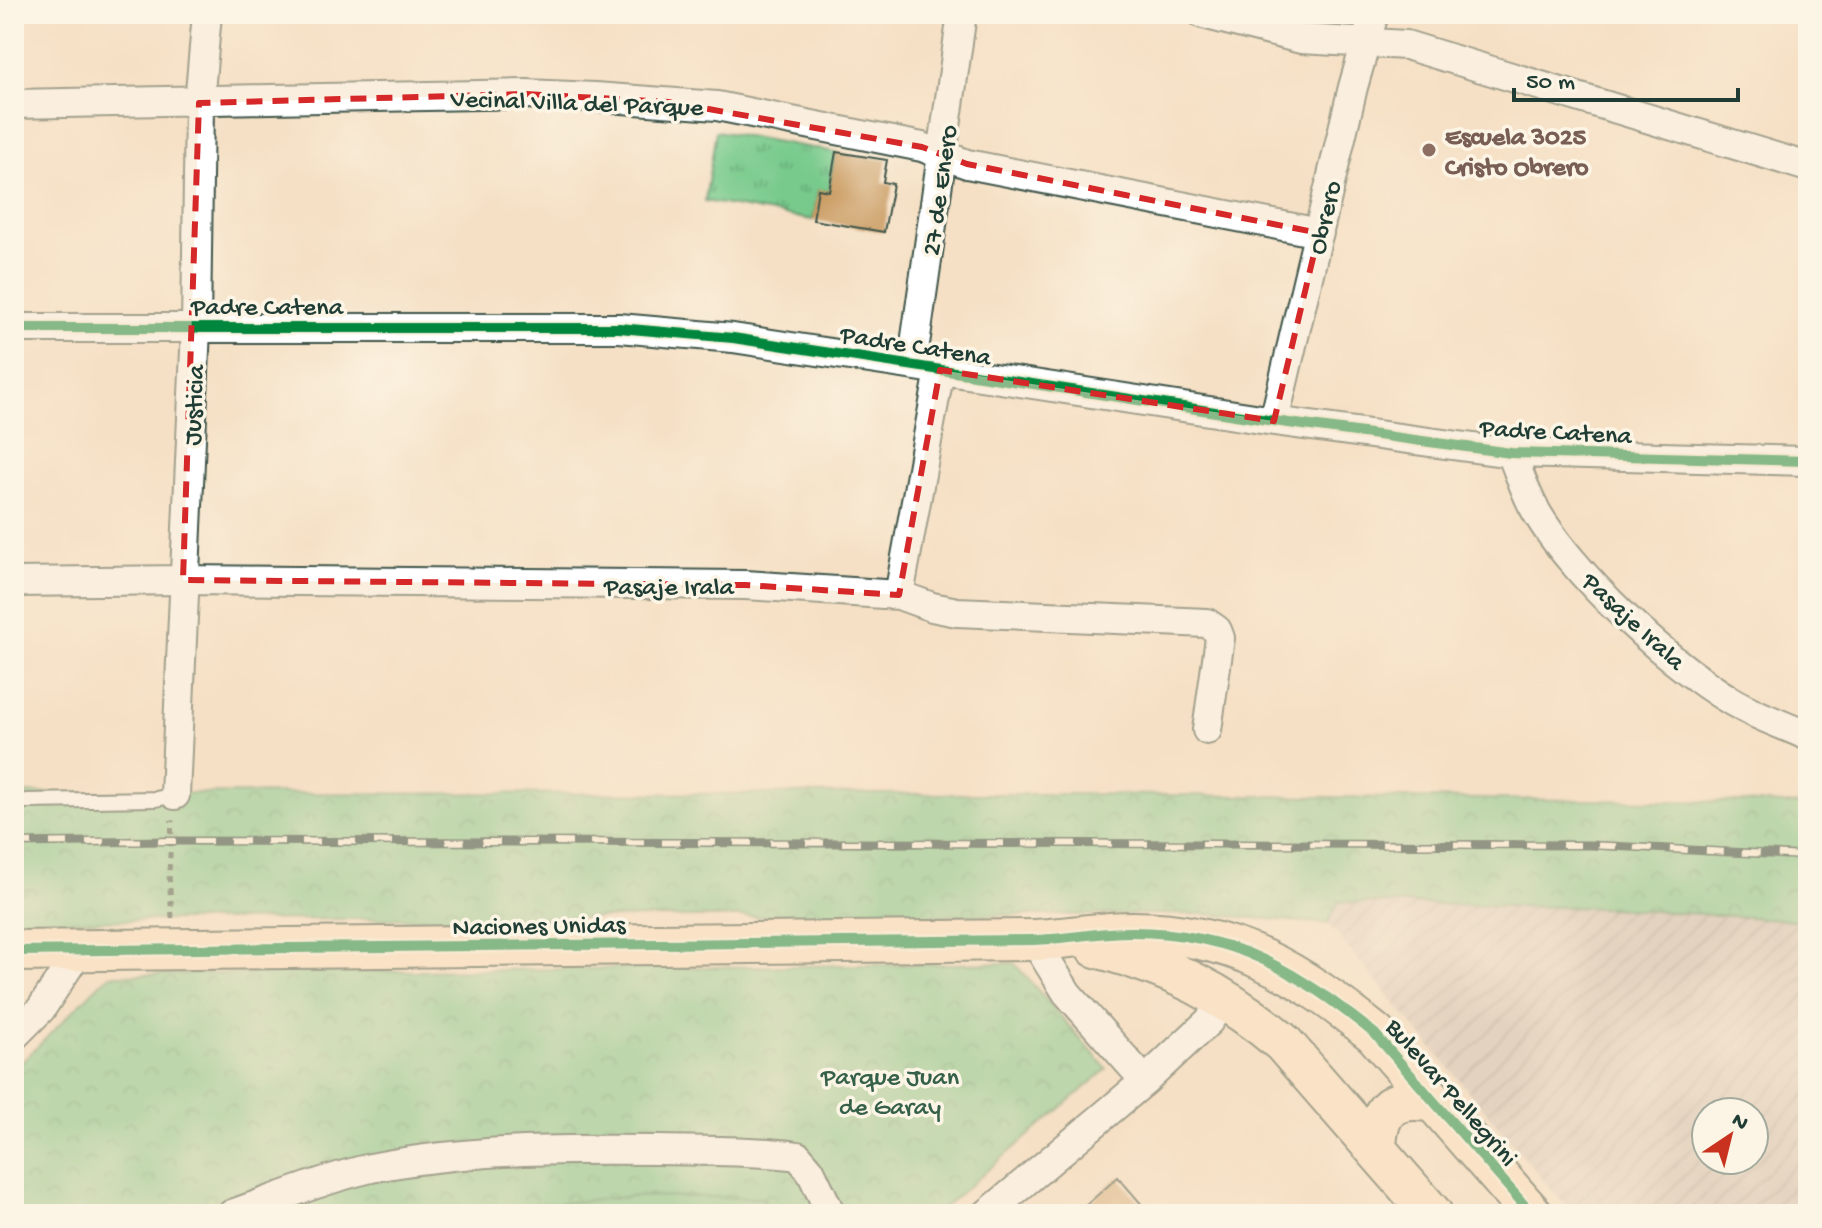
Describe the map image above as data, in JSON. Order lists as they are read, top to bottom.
{
  "streets": {
    "street": [
      "Vecinal Villa del Parque",
      "27 de Enero",
      "Obrero",
      "Padre Catena",
      "Justicia",
      "Pasaje Irala",
      "Naciones Unidas",
      "Bulevar Pellegrini"
    ]
  },
  "crossings": [
    ["Vecinal Villa del Parque", "27 de Enero"],
    ["Vecinal Villa del Parque", "Obrero"],
    ["Vecinal Villa del Parque", "Justicia"],
    ["27 de Enero", "Padre Catena"],
    ["Obrero", "Padre Catena"],
    ["Padre Catena", "Justicia"],
    ["Padre Catena", "Pasaje Irala"],
    ["Justicia", "Pasaje Irala"],
    ["Naciones Unidas", "Bulevar Pellegrini"]
  ],
  "parks": ["Parque Juan de Garay"],
  "places": ["Escuela 3025 Cristo Obrero"],
  "scale_bar": "50 m",
  "north": "top right"
}
